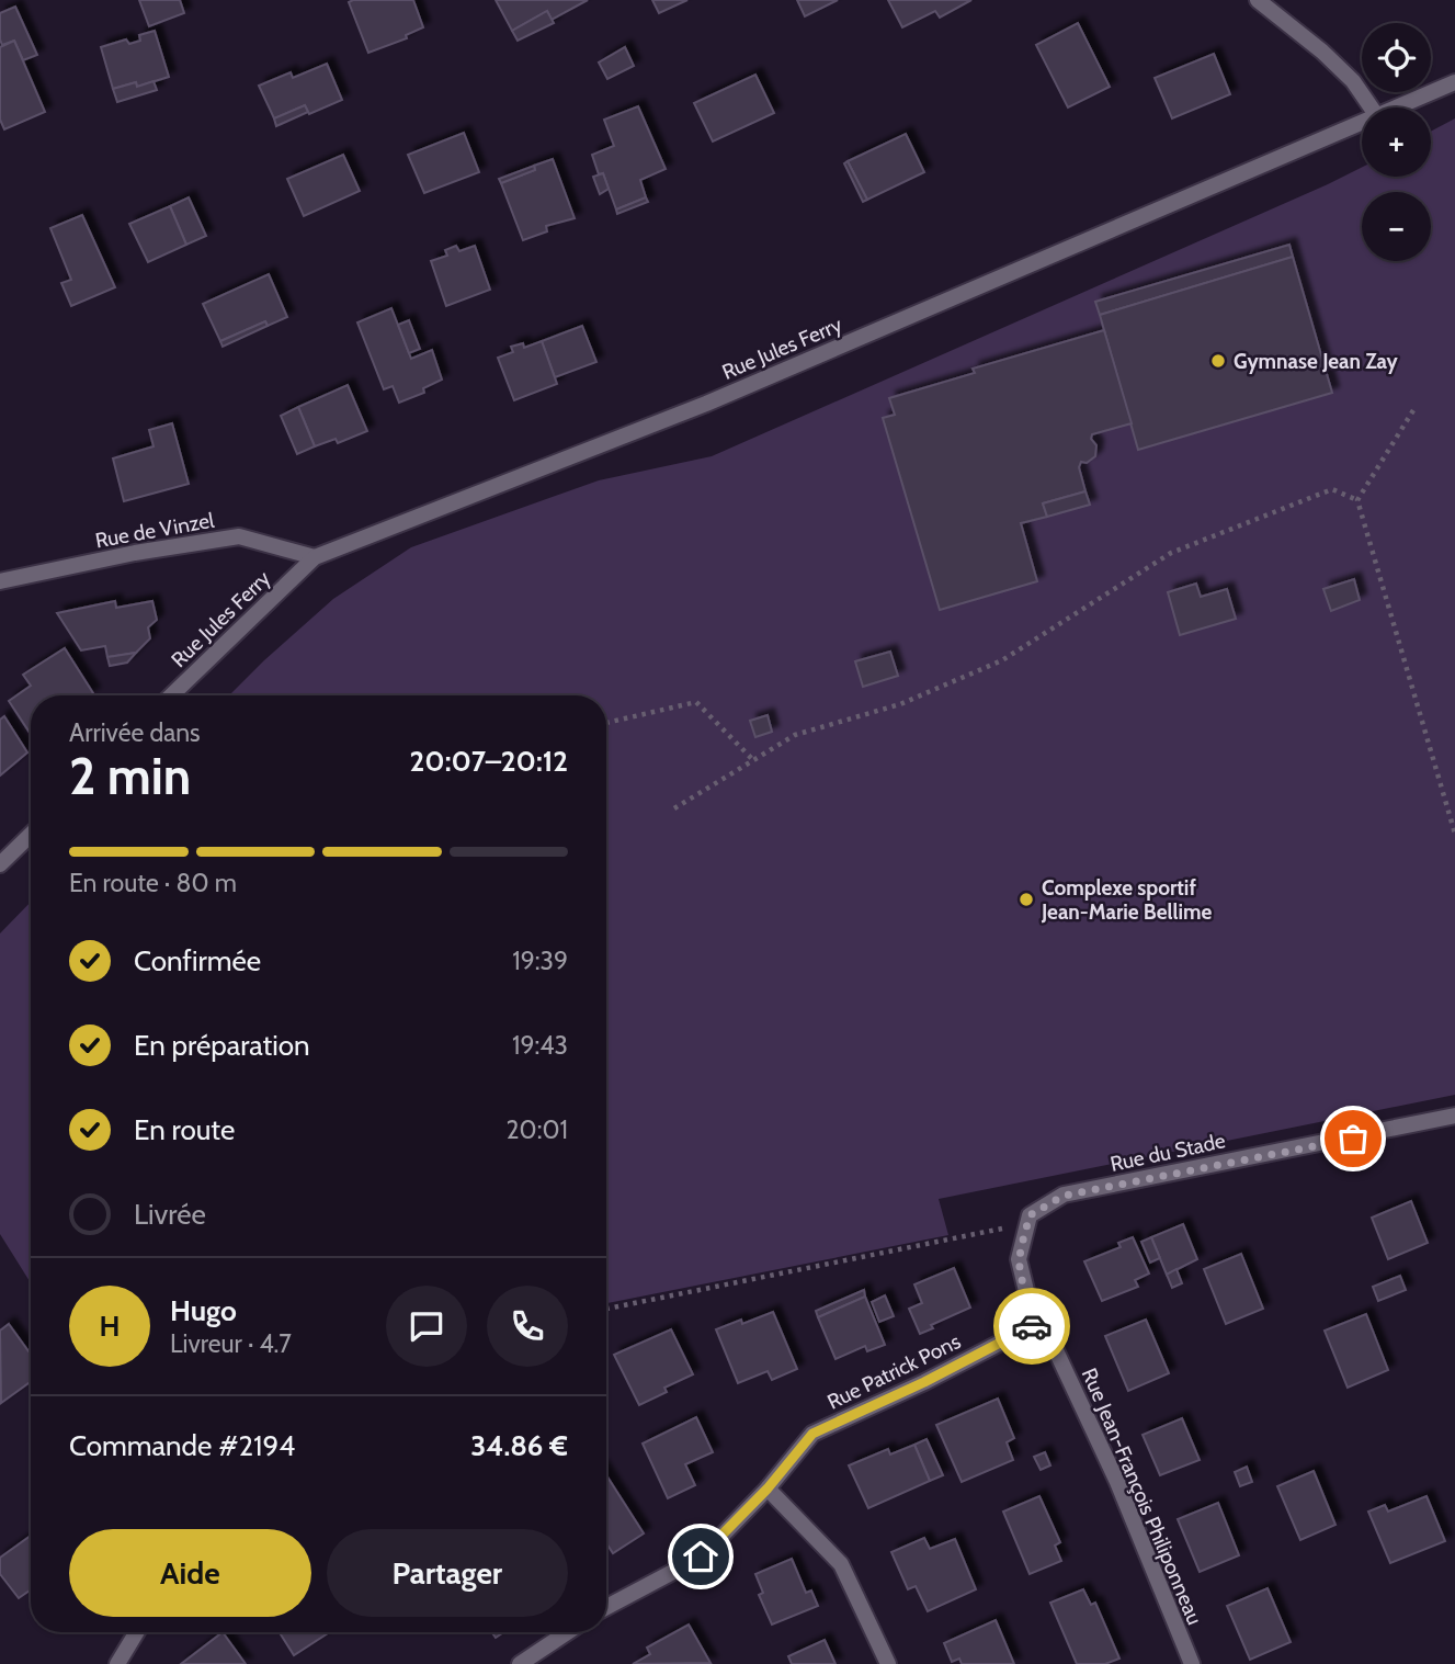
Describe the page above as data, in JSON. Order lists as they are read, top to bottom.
{
  "streets": {
    "street": [
      "Rue Jules Ferry",
      "Rue de Vinzel",
      "Rue du Stade",
      "Rue Patrick Pons",
      "Rue Jean-François Philiponneau"
    ]
  },
  "crossings": [
    ["Rue Jules Ferry", "Rue de Vinzel"],
    ["Rue du Stade", "Rue Jean-François Philiponneau"],
    ["Rue Patrick Pons", "Rue Jean-François Philiponneau"]
  ],
  "places": ["Gymnase Jean Zay", "Complexe sportif Jean-Marie Bellime"],
  "page": {
    "map_buttons": ["+", "−"],
    "heading": ["2 min", "Arrivée dans", "20:07–20:12"],
    "panel": [
      "Hugo",
      "Livreur · 4.7",
      "Commande #2194",
      "34.86 €"
    ],
    "bar": "En route · 80 m",
    "list": [
      ["Confirmée", "19:39"],
      ["En préparation", "19:43"],
      ["En route", "20:01"],
      "Livrée"
    ],
    "round": "H",
    "buttons": ["Aide", "Partager"]
  }
}
